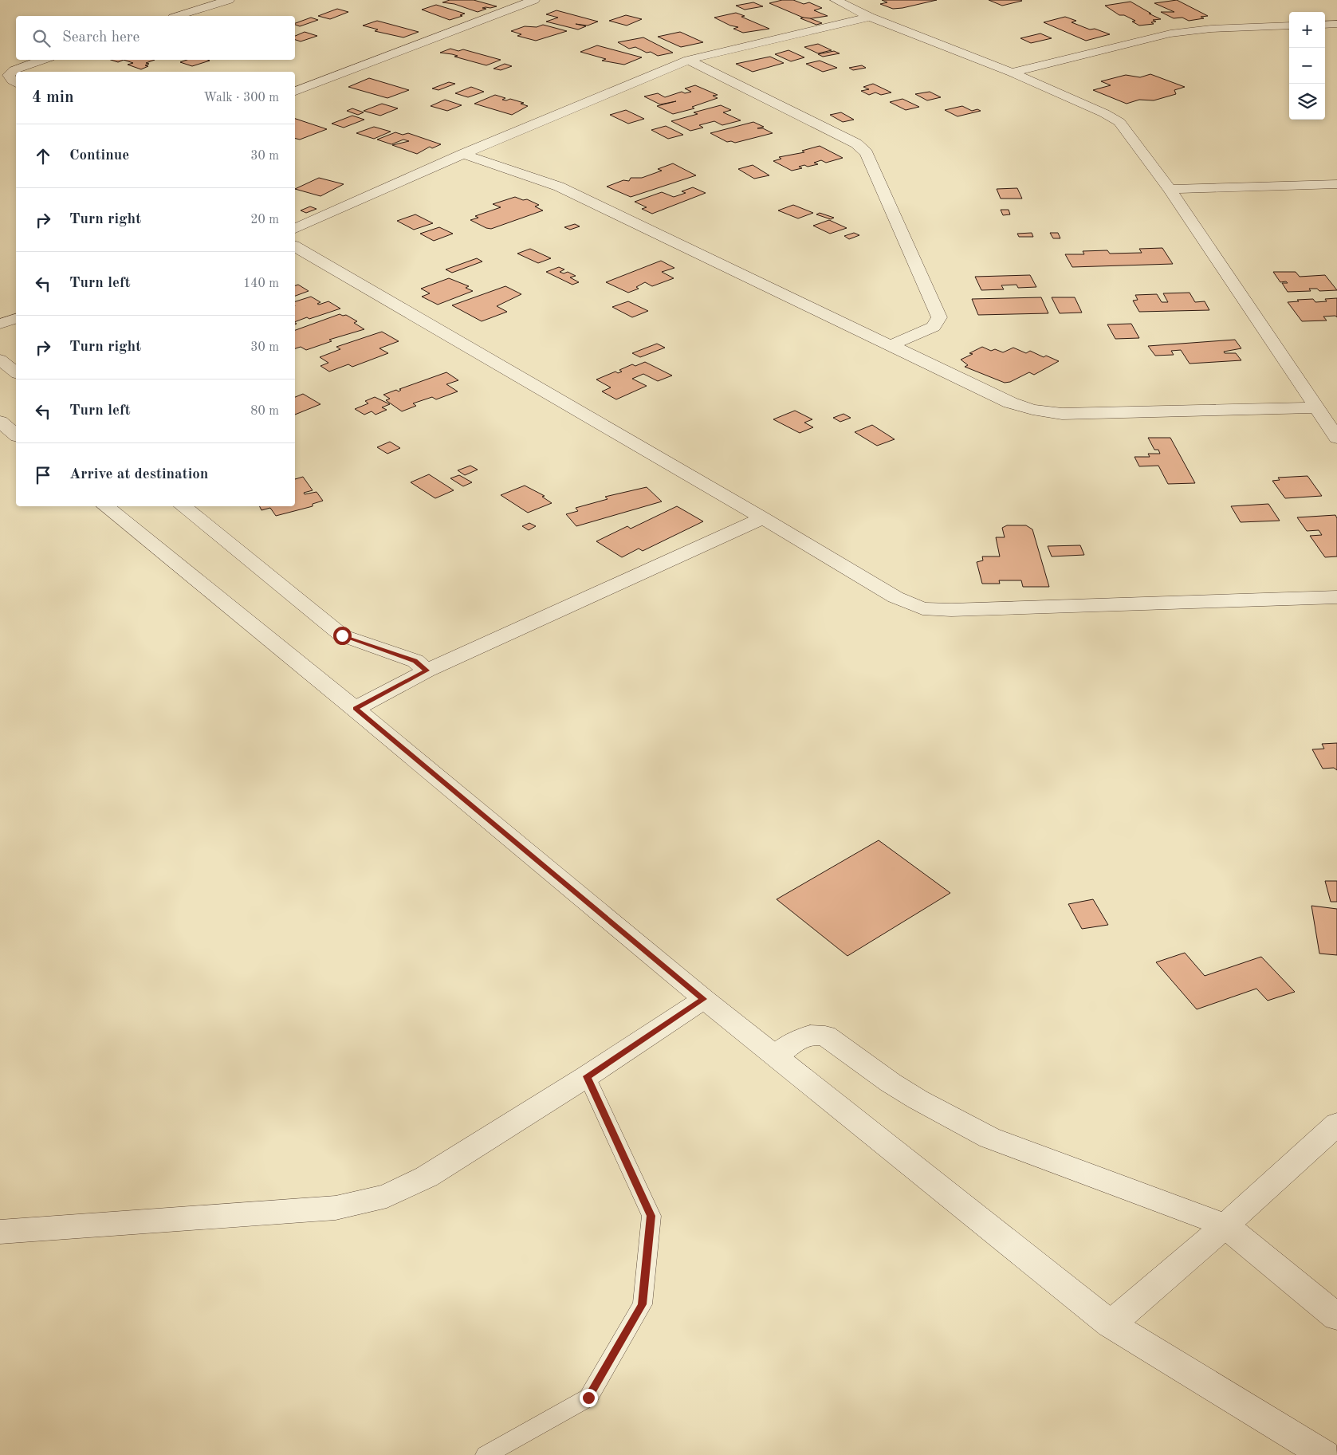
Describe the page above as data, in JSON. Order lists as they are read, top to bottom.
{
  "page": {
    "map_buttons": ["+", "−"],
    "search": "Search here",
    "heading": ["4 min", "Walk · 300 m"],
    "list": [
      ["Continue", "30 m"],
      ["Turn right", "20 m"],
      ["Turn left", "140 m"],
      ["Turn right", "30 m"],
      ["Turn left", "80 m"],
      "Arrive at destination"
    ]
  }
}
